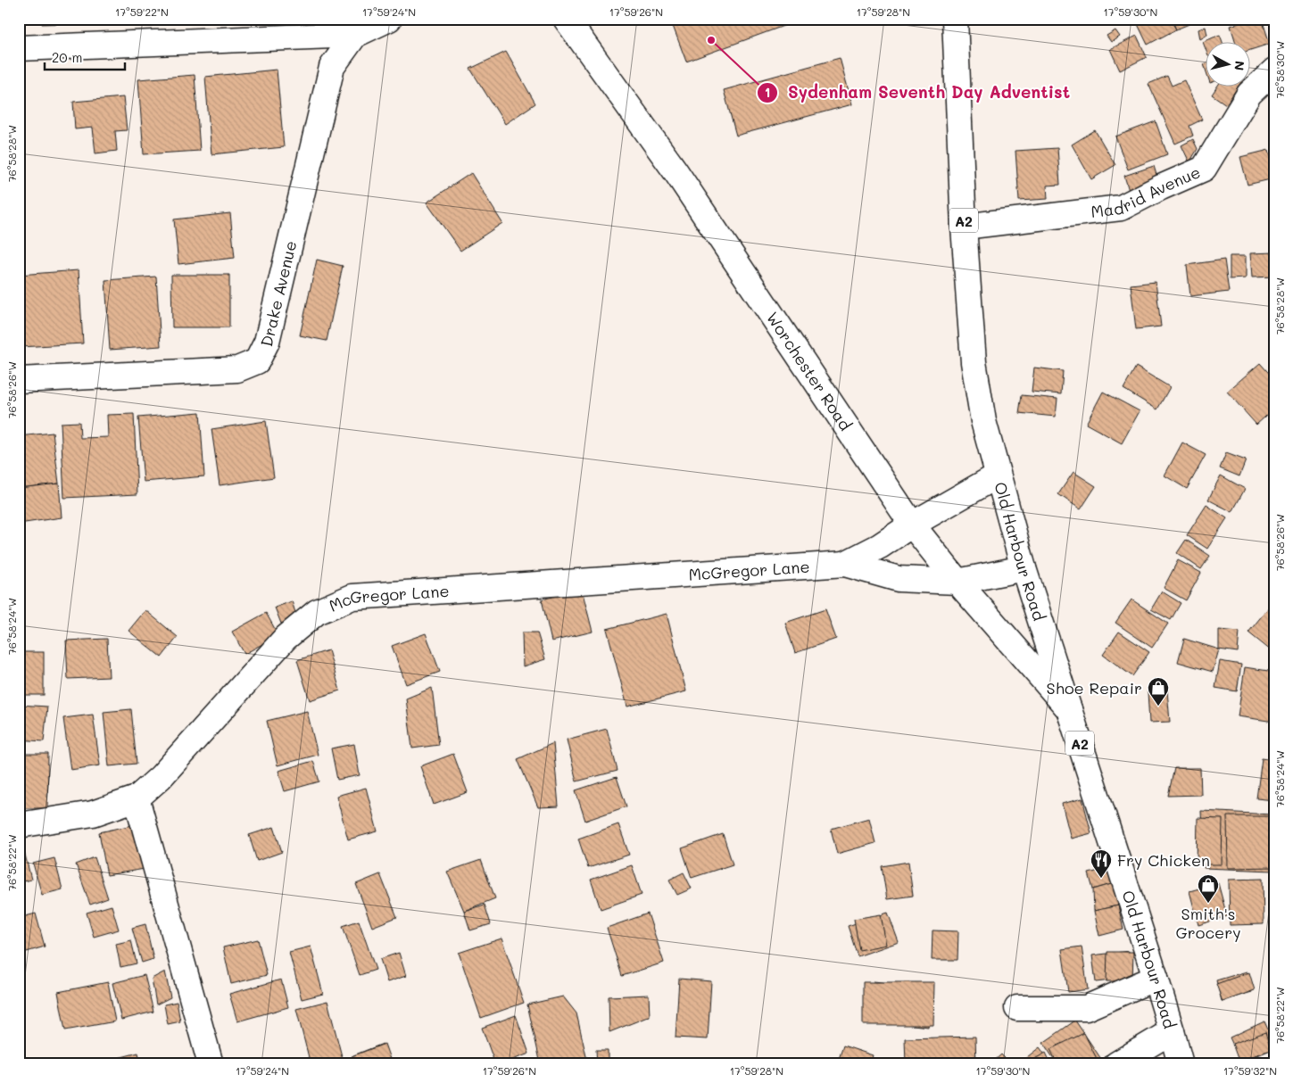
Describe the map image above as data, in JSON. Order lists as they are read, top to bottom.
{
  "streets": {
    "street": [
      "Madrid Avenue",
      "A2",
      "Drake Avenue",
      "Worchester Road",
      "Old Harbour Road",
      "McGregor Lane"
    ]
  },
  "crossings": [
    ["Madrid Avenue", "Old Harbour Road"],
    ["Worchester Road", "Old Harbour Road"],
    ["Worchester Road", "McGregor Lane"],
    ["Old Harbour Road", "McGregor Lane"]
  ],
  "places": {
    "other": ["Sydenham Seventh Day Adventist"],
    "shop": ["Shoe Repair", "Smith's Grocery"],
    "restaurant": ["Fry Chicken"]
  },
  "scale_bar": "20 m",
  "north": "right",
  "coordinates": [
    "17°59'22\"N",
    "17°59'24\"N",
    "17°59'26\"N",
    "17°59'28\"N",
    "17°59'30\"N",
    "76°58'30\"W",
    "76°58'28\"W",
    "76°58'26\"W",
    "76°58'24\"W",
    "76°58'22\"W",
    "17°59'32\"N"
  ]
}
